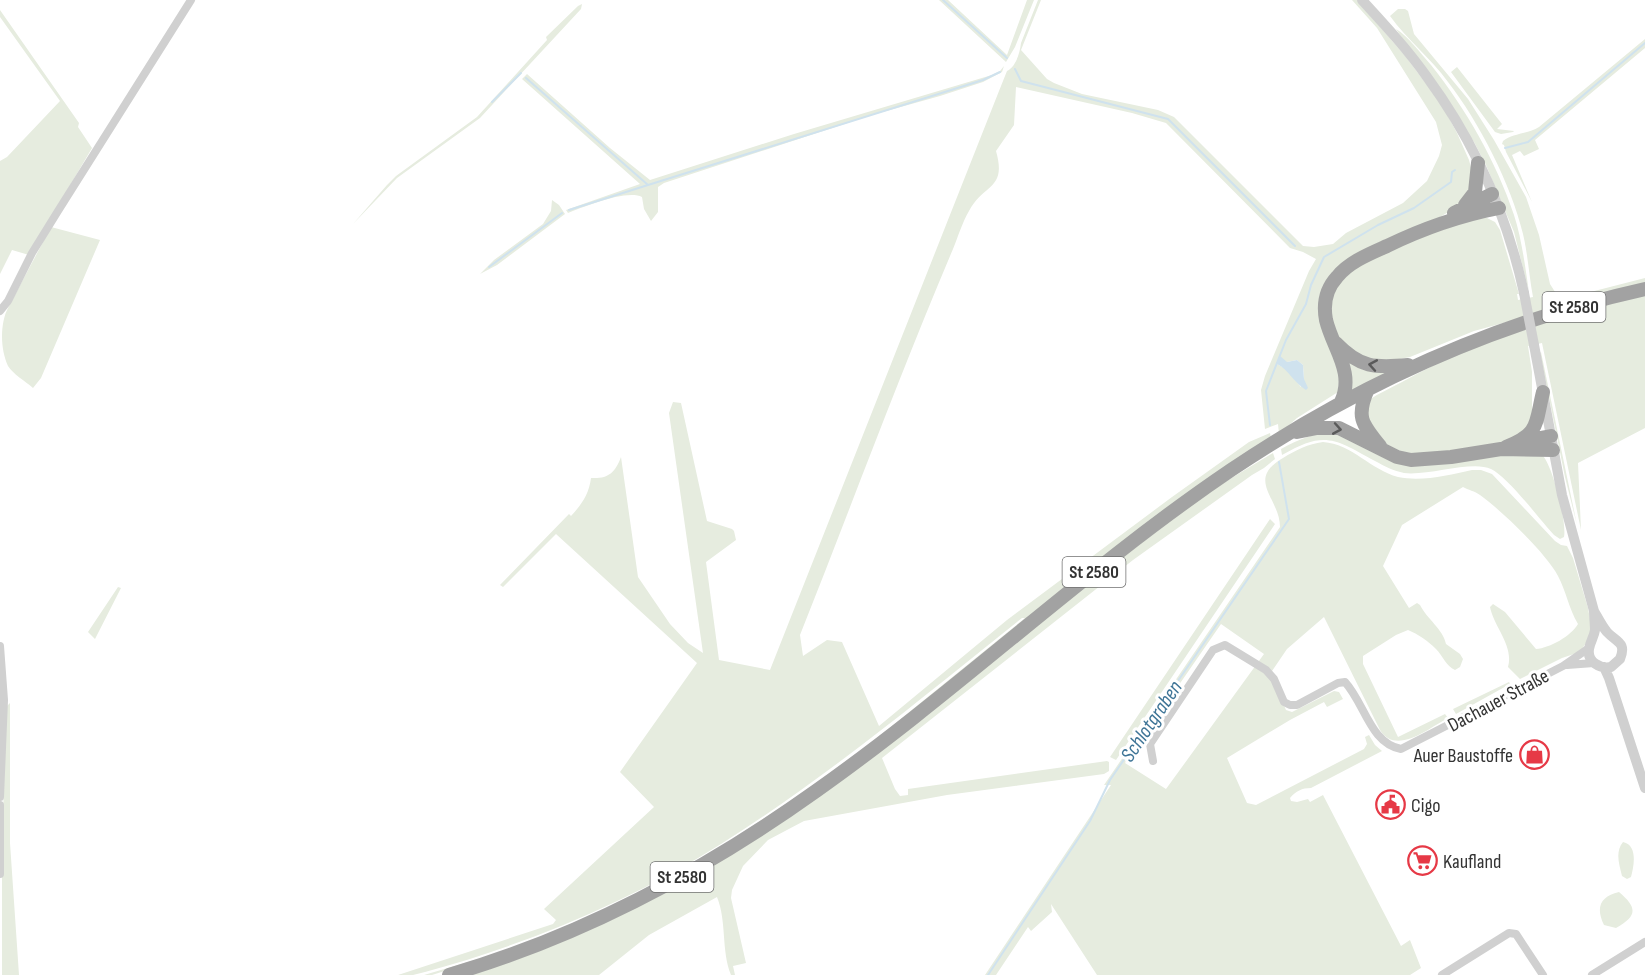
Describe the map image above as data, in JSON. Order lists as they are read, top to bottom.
{
  "streets": {
    "highway": ["St 2580"],
    "street": ["Dachauer Straße"]
  },
  "water": ["Schlotgraben"],
  "places": {
    "shop": ["Auer Baustoffe"],
    "public building": ["Cigo"],
    "supermarket": ["Kaufland"]
  }
}
